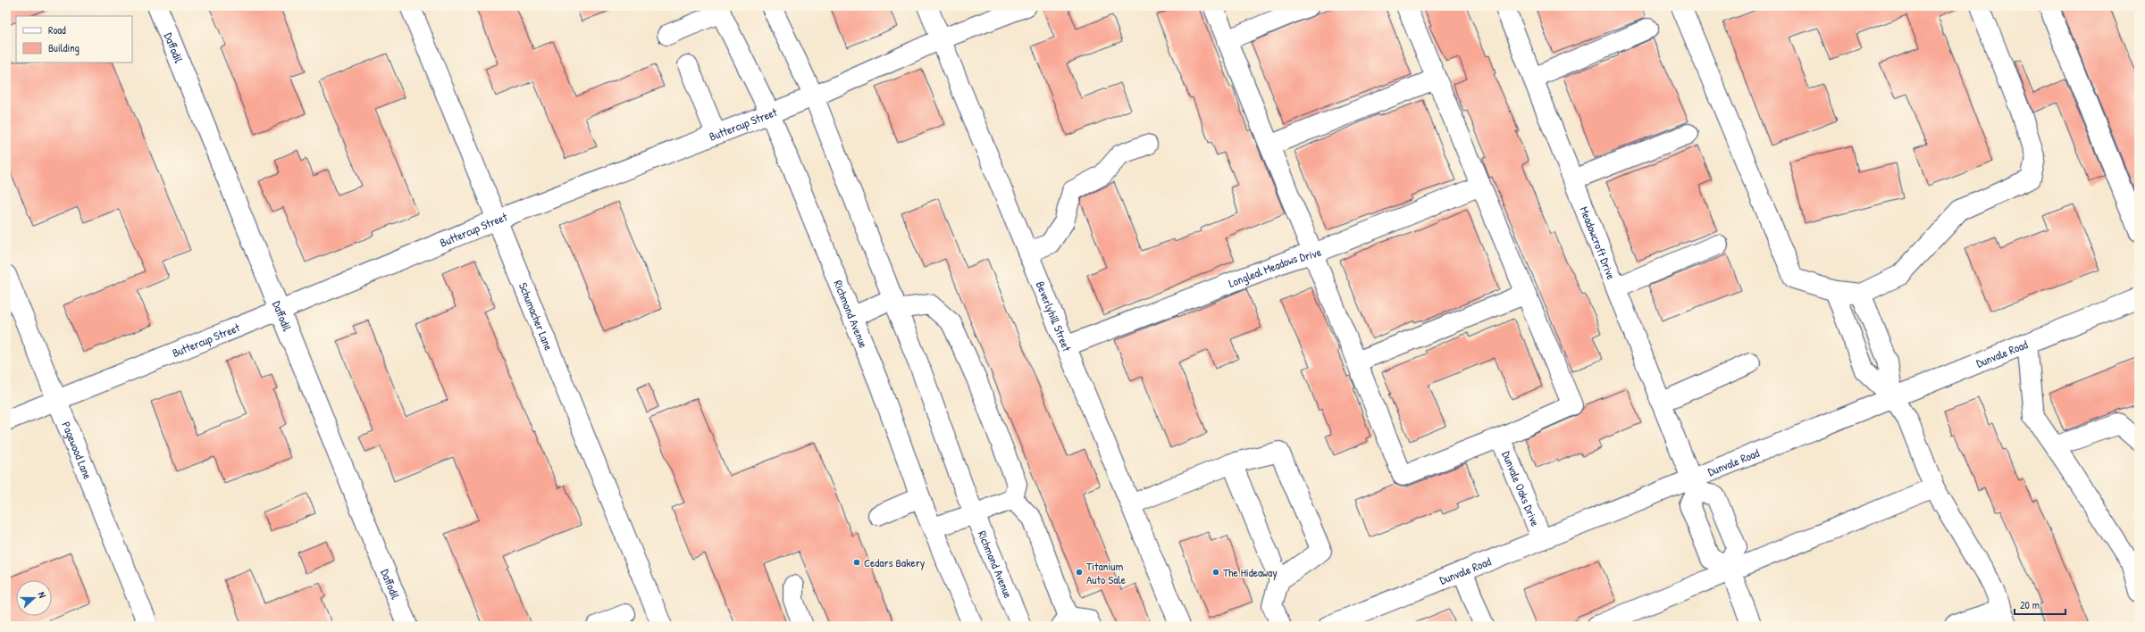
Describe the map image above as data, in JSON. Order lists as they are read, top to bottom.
{
  "streets": {
    "street": [
      "Daffodil",
      "Buttercup Street",
      "Meadowcroft Drive",
      "Longleal Meadows Drive",
      "Richmond Avenue",
      "Schumacher Lane",
      "Beverlyhill Street",
      "Dunvale Road",
      "Pagewood Lane",
      "Dunvale Oaks Drive"
    ]
  },
  "crossings": [
    ["Daffodil", "Buttercup Street"],
    ["Buttercup Street", "Richmond Avenue"],
    ["Buttercup Street", "Schumacher Lane"],
    ["Buttercup Street", "Beverlyhill Street"],
    ["Buttercup Street", "Pagewood Lane"],
    ["Meadowcroft Drive", "Dunvale Road"],
    ["Longleal Meadows Drive", "Beverlyhill Street"],
    ["Dunvale Road", "Dunvale Oaks Drive"]
  ],
  "places": ["Cedars Bakery", "Titanium Auto Sale", "The Hideaway"],
  "legend": ["Road", "Building"],
  "scale_bar": "20 m",
  "north": "right"
}
